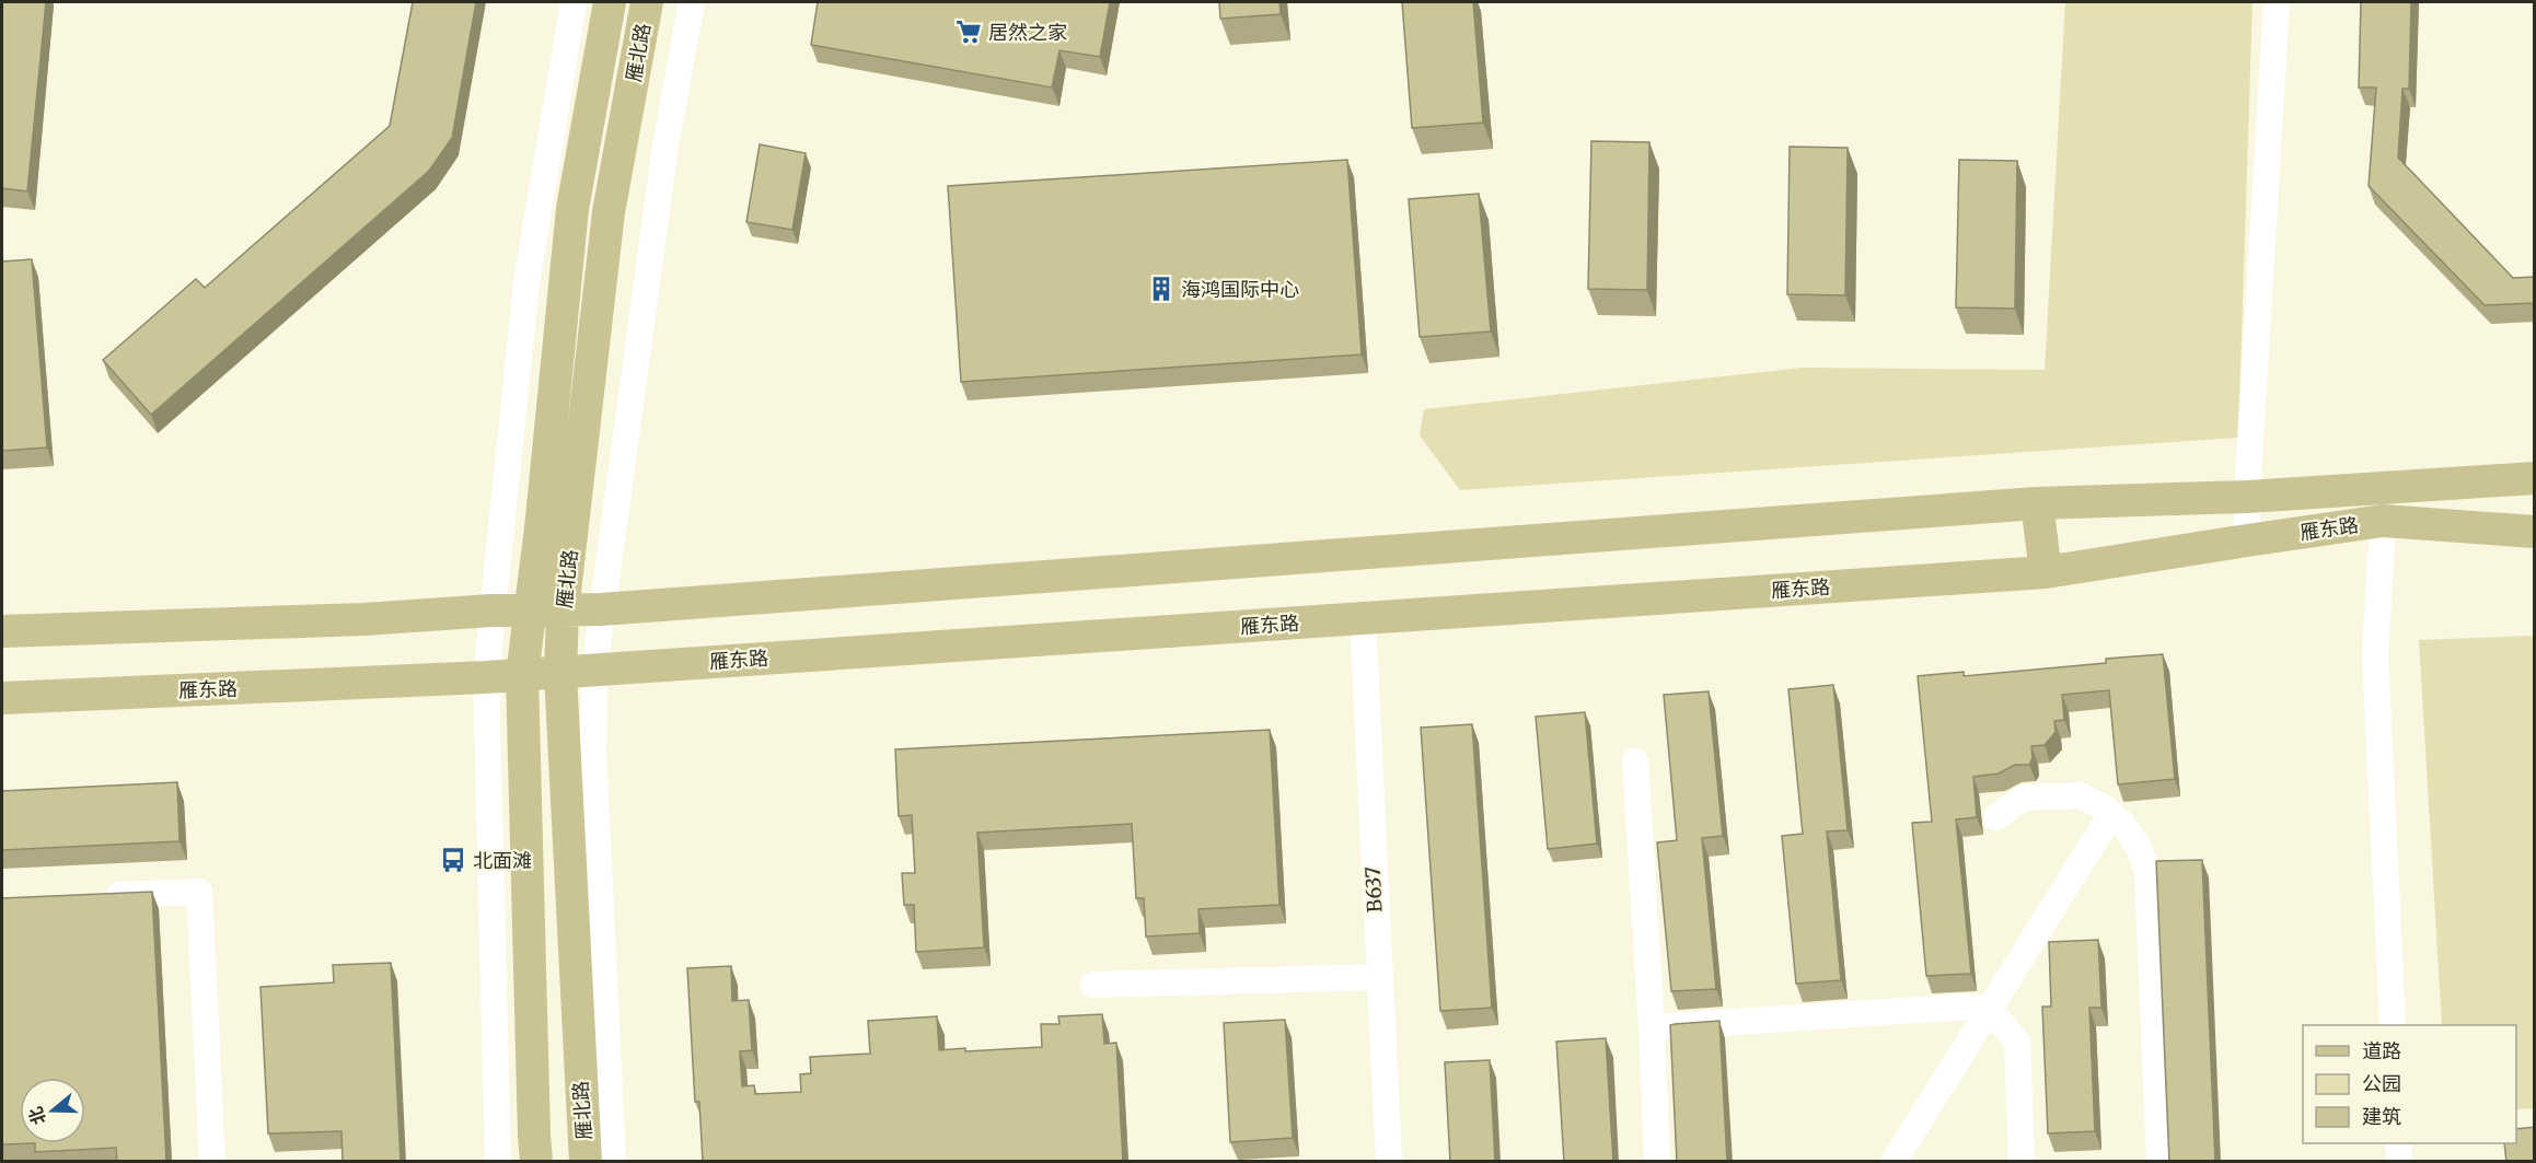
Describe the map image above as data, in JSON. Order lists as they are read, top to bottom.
{
  "streets": {
    "main road": ["雁北路", "雁东路"],
    "street": ["B637"]
  },
  "crossings": [
    ["雁北路", "雁东路"],
    ["雁东路", "B637"]
  ],
  "places": {
    "supermarket": ["居然之家"],
    "building": ["海鸿国际中心"],
    "bus stop": ["北面滩"]
  },
  "legend": ["道路", "公园", "建筑"],
  "north": "left"
}
